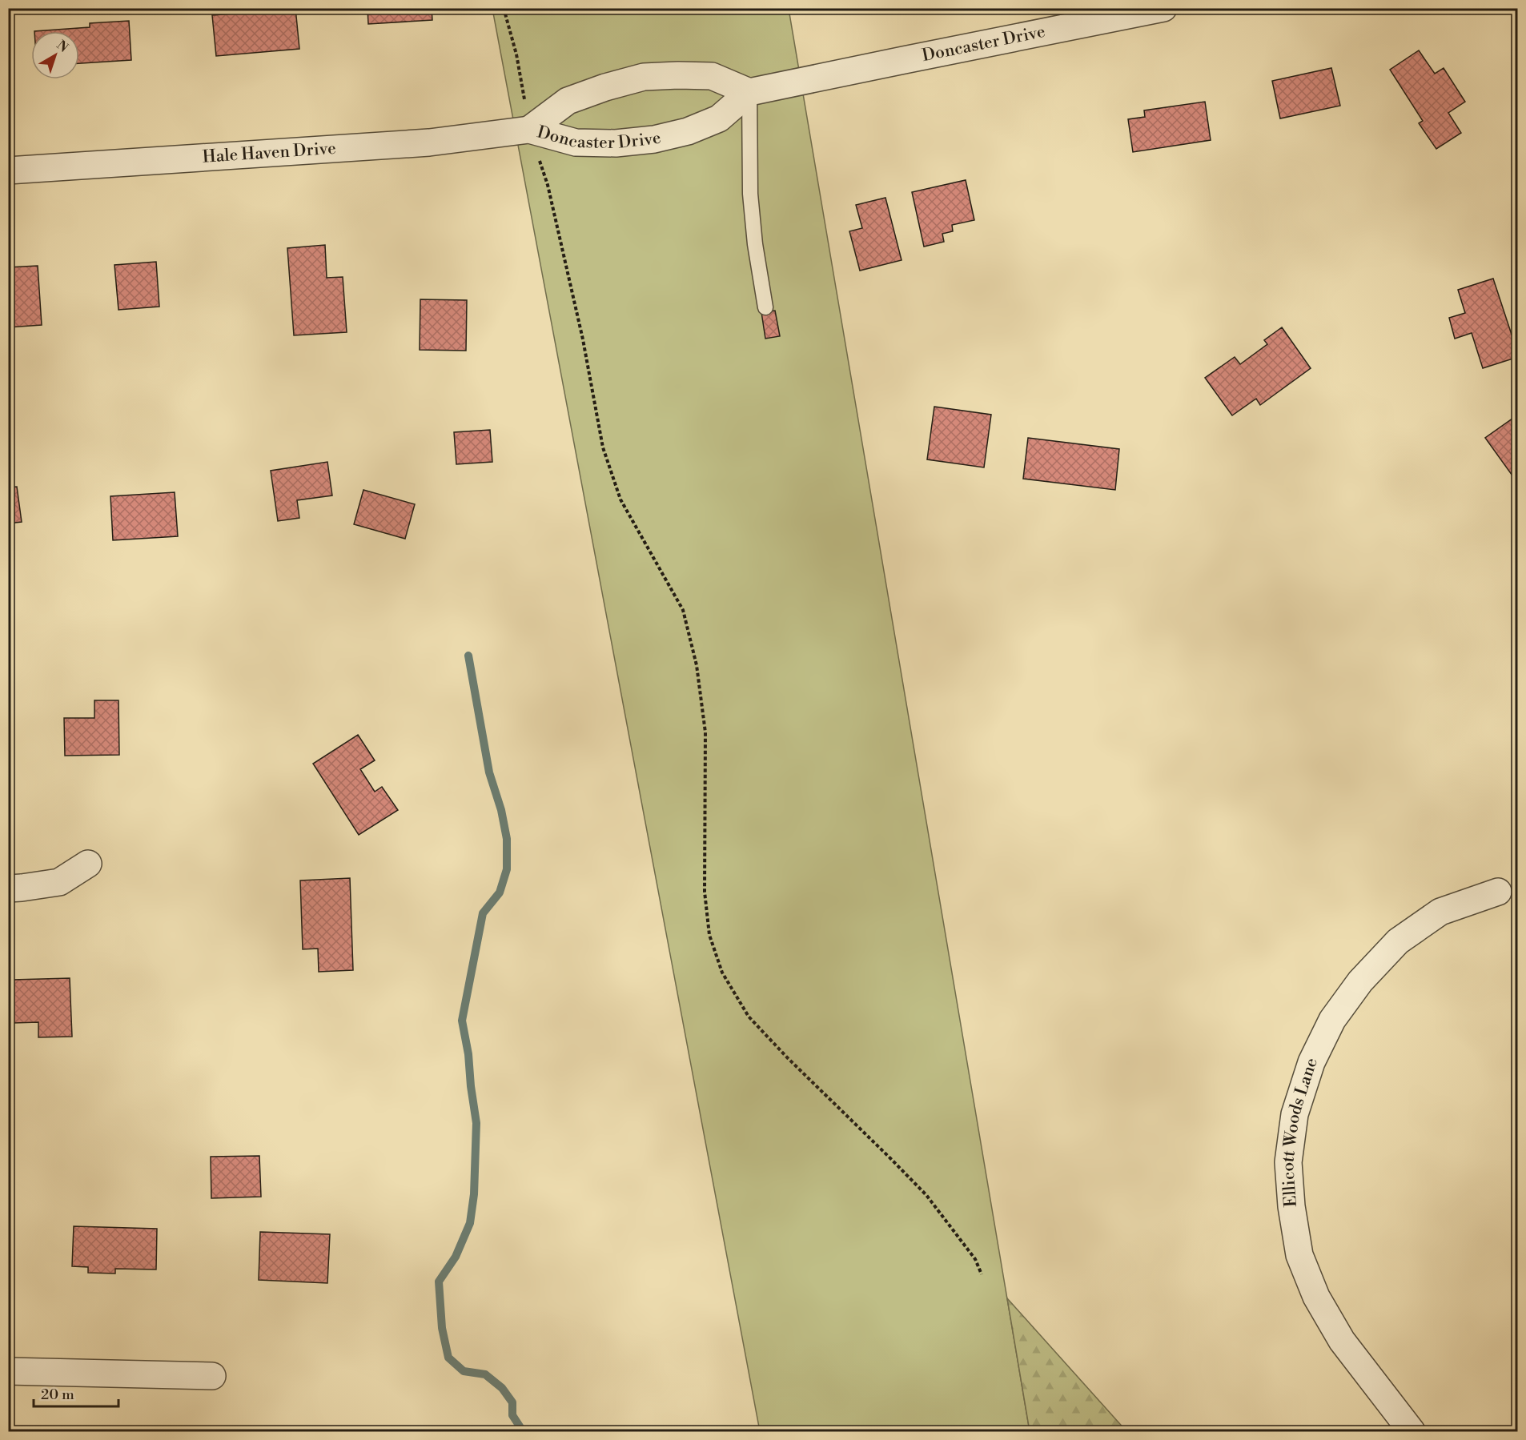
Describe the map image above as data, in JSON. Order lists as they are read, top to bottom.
{
  "streets": {
    "street": ["Doncaster Drive", "Hale Haven Drive", "Ellicott Woods Lane"]
  },
  "crossings": [
    ["Doncaster Drive", "Hale Haven Drive"]
  ],
  "scale_bar": "20 m",
  "north": "top right"
}
